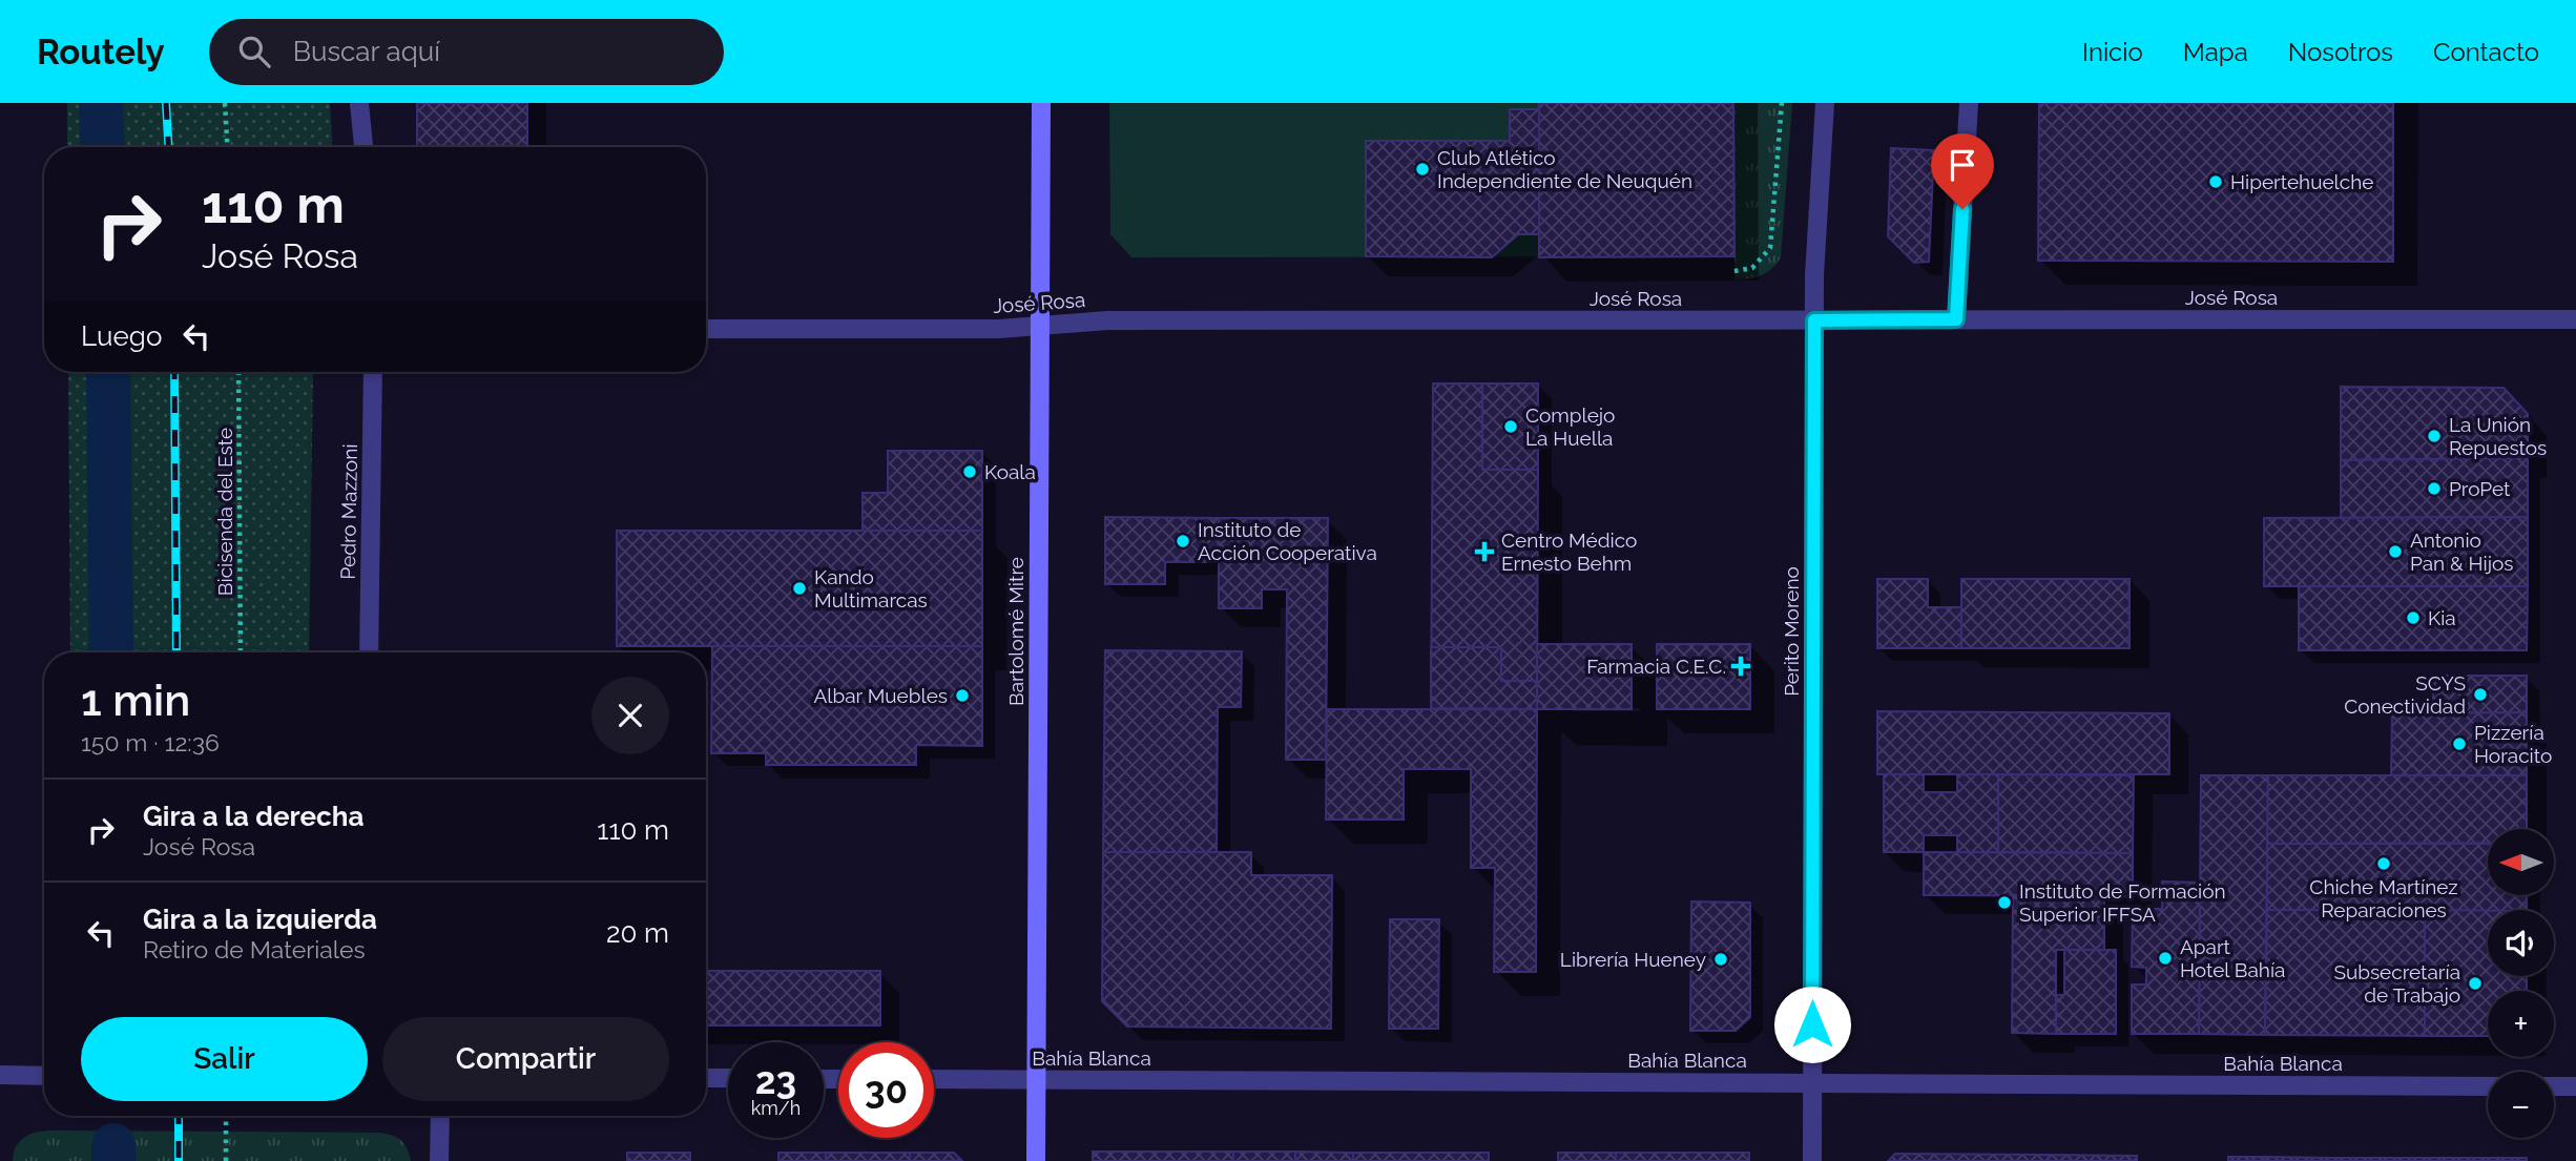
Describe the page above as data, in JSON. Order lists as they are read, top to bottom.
{
  "streets": {
    "main road": ["Bartolomé Mitre"],
    "street": [
      "José Rosa",
      "Pedro Mazzoni",
      "Perito Moreno",
      "Bahía Blanca"
    ],
    "path": ["Bicisenda del Este"]
  },
  "crossings": [
    ["José Rosa", "Bartolomé Mitre"],
    ["José Rosa", "Perito Moreno"],
    ["Bartolomé Mitre", "Bahía Blanca"],
    ["Perito Moreno", "Bahía Blanca"]
  ],
  "places": {
    "other": [
      "Club Atlético Independiente de Neuquén",
      "Hipertehuelche",
      "Complejo La Huella",
      "La Unión Repuestos",
      "Koala",
      "ProPet",
      "Instituto de Acción Cooperativa",
      "Antonio Pan & Hijos",
      "Kando Multimarcas",
      "Kia",
      "SCYS Conectividad",
      "Albar Muebles",
      "Pizzería Horacito",
      "Chiche Martínez Reparaciones",
      "Instituto de Formación Superior IFFSA",
      "Apart Hotel Bahía",
      "Librería Hueney",
      "Subsecretaría de Trabajo"
    ],
    "health": ["Centro Médico Ernesto Behm", "Farmacia C.E.C."]
  },
  "north": "left",
  "page": {
    "header": "Routely",
    "search": "Buscar aquí",
    "nav": [
      "Inicio",
      "Mapa",
      "Nosotros",
      "Contacto"
    ],
    "turn": ["110 m", "José Rosa"],
    "then": "Luego",
    "heading": ["1 min", "150 m · 12:36"],
    "list": [
      {
        "name": "Gira a la derecha",
        "note": "José Rosa",
        "value": "110 m"
      },
      {
        "name": "Gira a la izquierda",
        "note": "Retiro de Materiales",
        "value": "20 m"
      }
    ],
    "map_buttons": ["+", "−"],
    "buttons": ["Salir", "Compartir"],
    "speed": "23 km/h",
    "limit": "30"
  }
}
